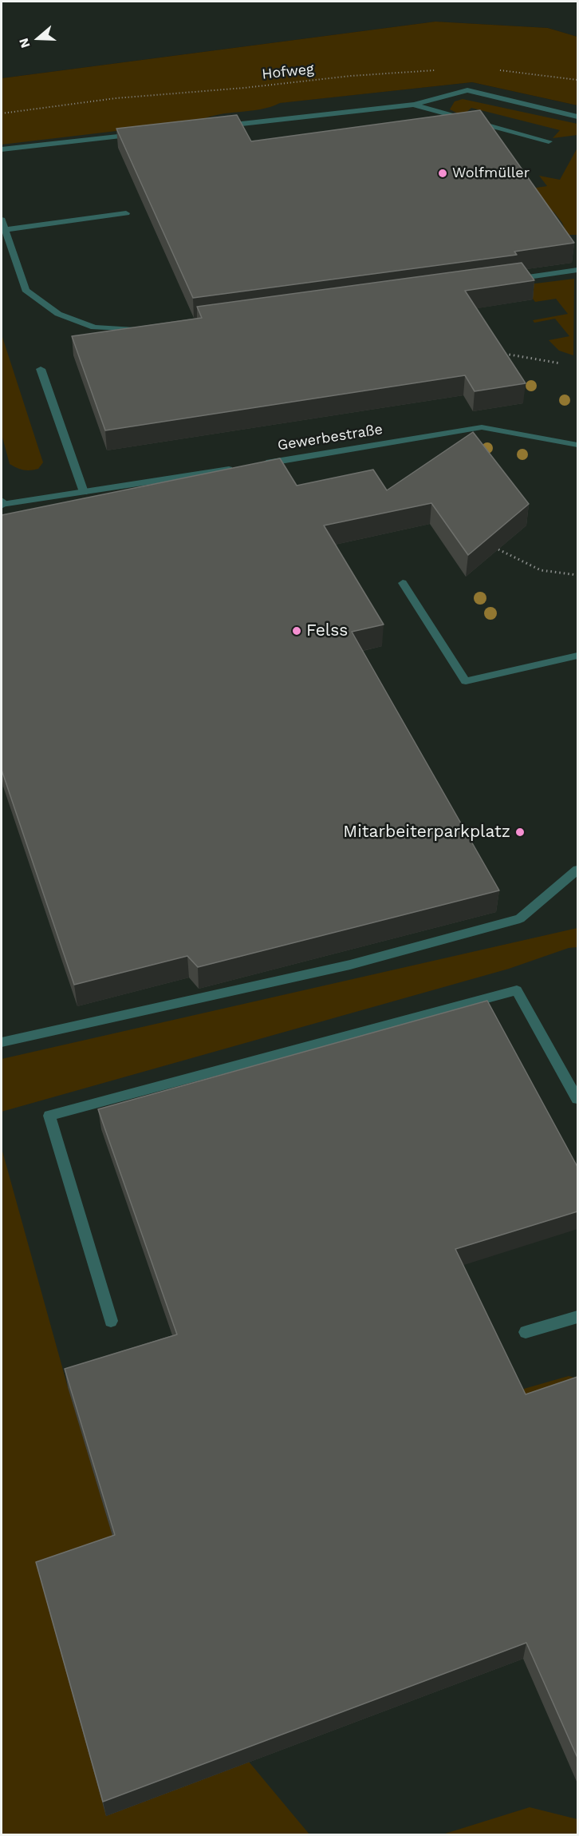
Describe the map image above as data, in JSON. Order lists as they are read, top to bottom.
{
  "streets": {
    "street": ["Gewerbestraße"],
    "path": ["Hofweg"]
  },
  "places": ["Wolfmüller", "Felss", "Mitarbeiterparkplatz"],
  "north": "left"
}
